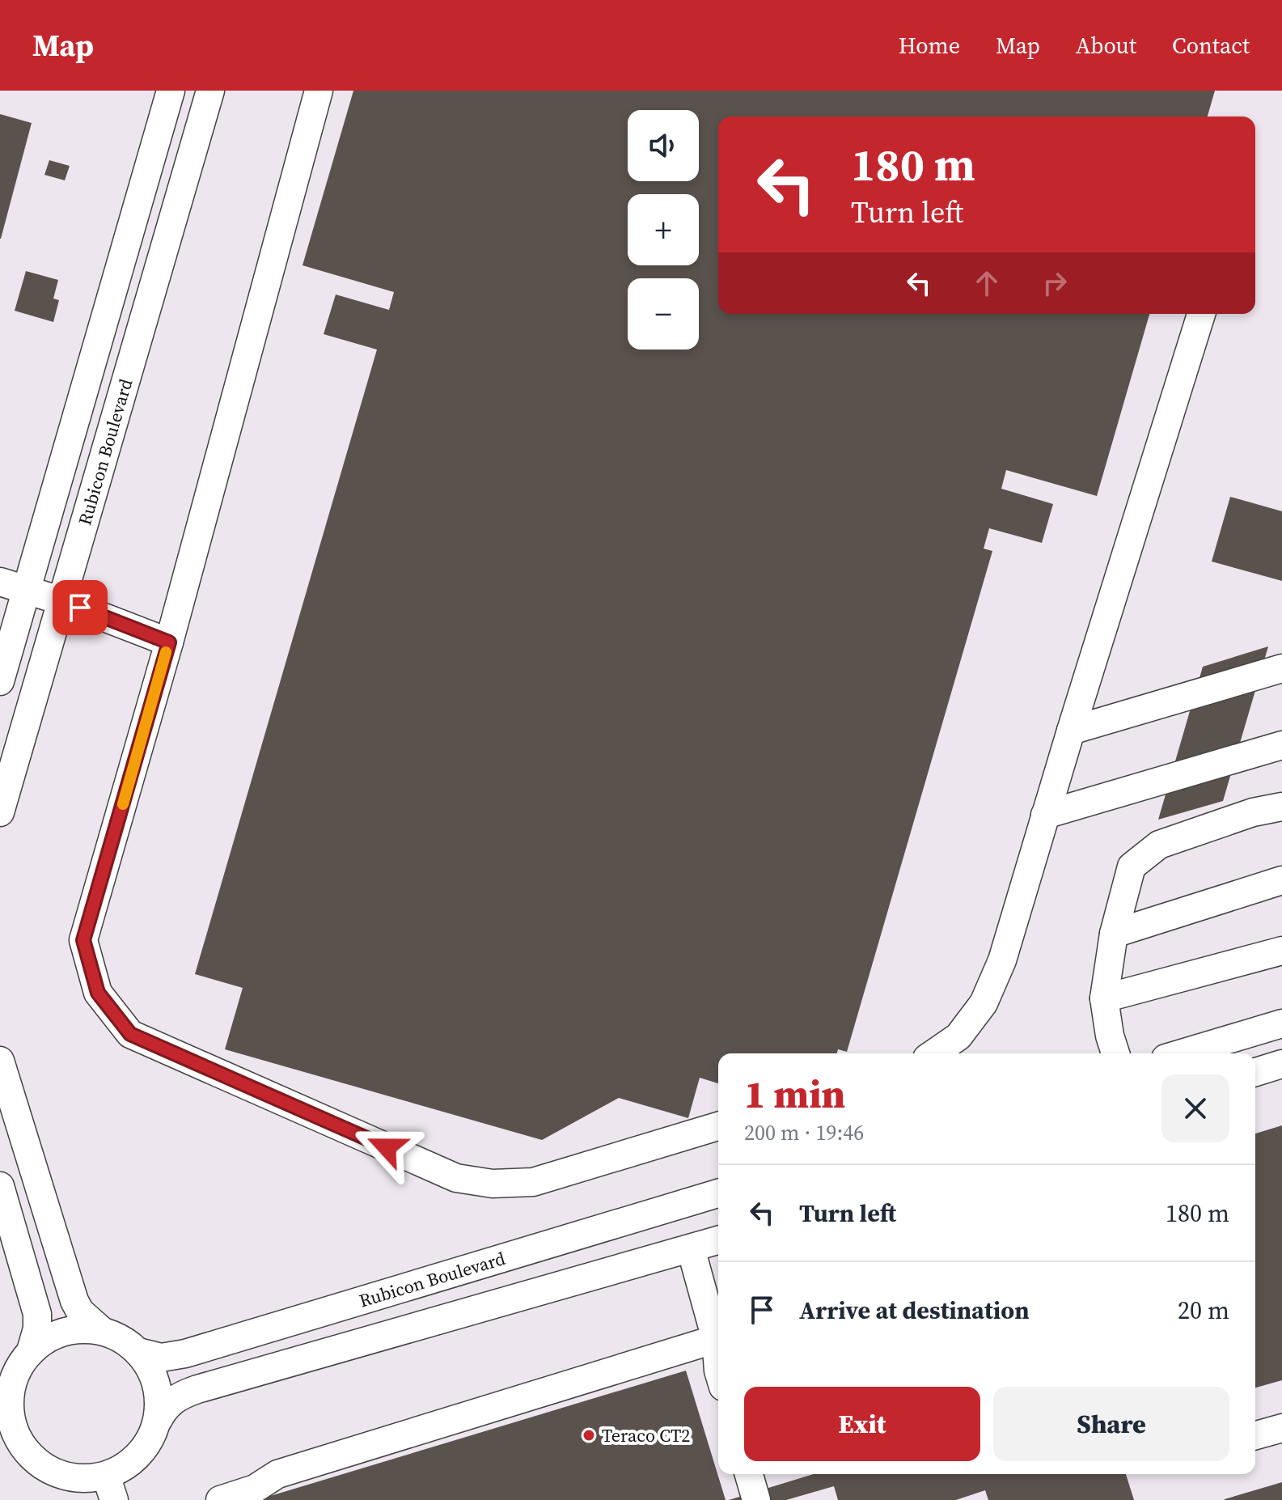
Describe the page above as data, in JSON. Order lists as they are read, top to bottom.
{
  "streets": {
    "street": ["Rubicon Boulevard"]
  },
  "places": ["Teraco CT2"],
  "page": {
    "header": "Map",
    "nav": [
      "Home",
      "Map",
      "About",
      "Contact"
    ],
    "map_buttons": ["+", "−"],
    "turn": ["180 m", "Turn left"],
    "heading": ["1 min", "200 m · 19:46"],
    "list": [
      {
        "name": "Turn left",
        "value": "180 m"
      },
      {
        "name": "Arrive at destination",
        "value": "20 m"
      }
    ],
    "buttons": ["Exit", "Share"]
  }
}
